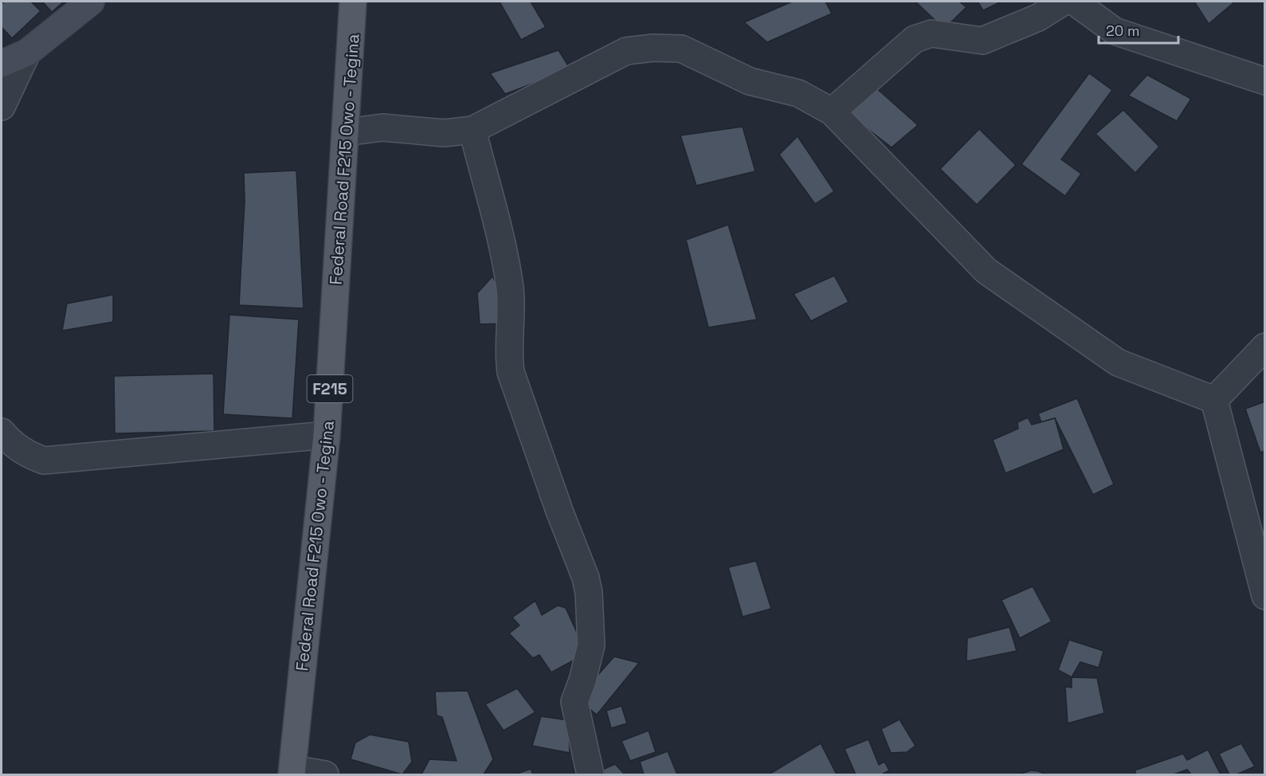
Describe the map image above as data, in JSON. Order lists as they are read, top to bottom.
{
  "streets": {
    "main road": ["Federal Road F215 Owo - Tegina", "F215"]
  },
  "scale_bar": "20 m"
}
